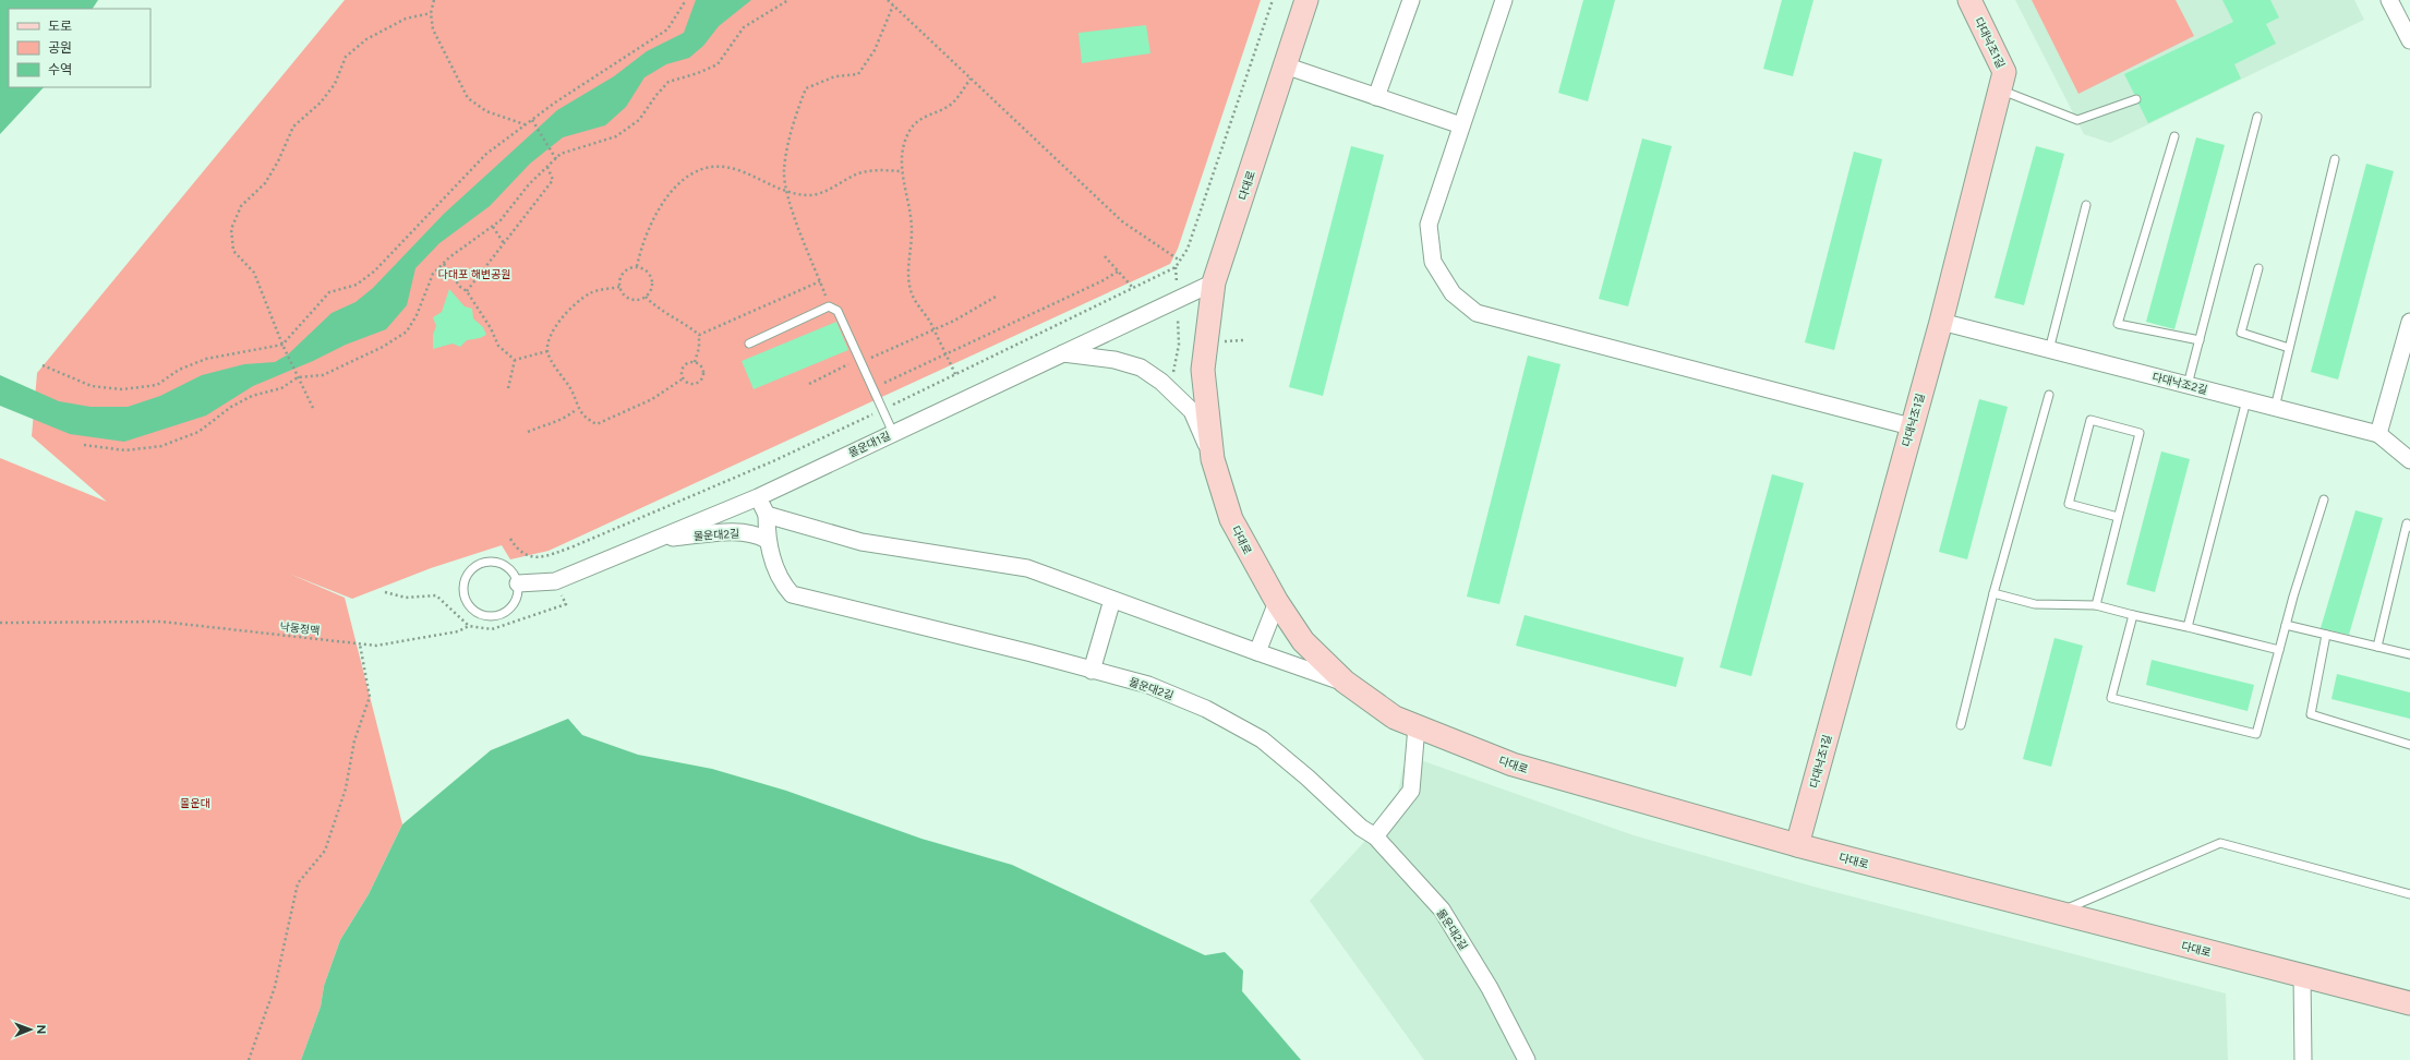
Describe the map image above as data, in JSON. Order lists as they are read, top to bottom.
{
  "streets": {
    "main road": ["다대낙조1길", "다대로"],
    "street": ["다대낙조2길", "몰운대1길", "몰운대2길"],
    "path": ["낙동정맥"]
  },
  "crossings": [
    ["다대낙조1길", "다대로"],
    ["다대낙조1길", "다대낙조2길"],
    ["다대로", "몰운대1길"],
    ["몰운대1길", "몰운대2길"],
    ["몰운대1길", "낙동정맥"]
  ],
  "parks": ["다대포 해변공원", "몰운대"],
  "legend": ["도로", "공원", "수역"],
  "north": "right"
}
